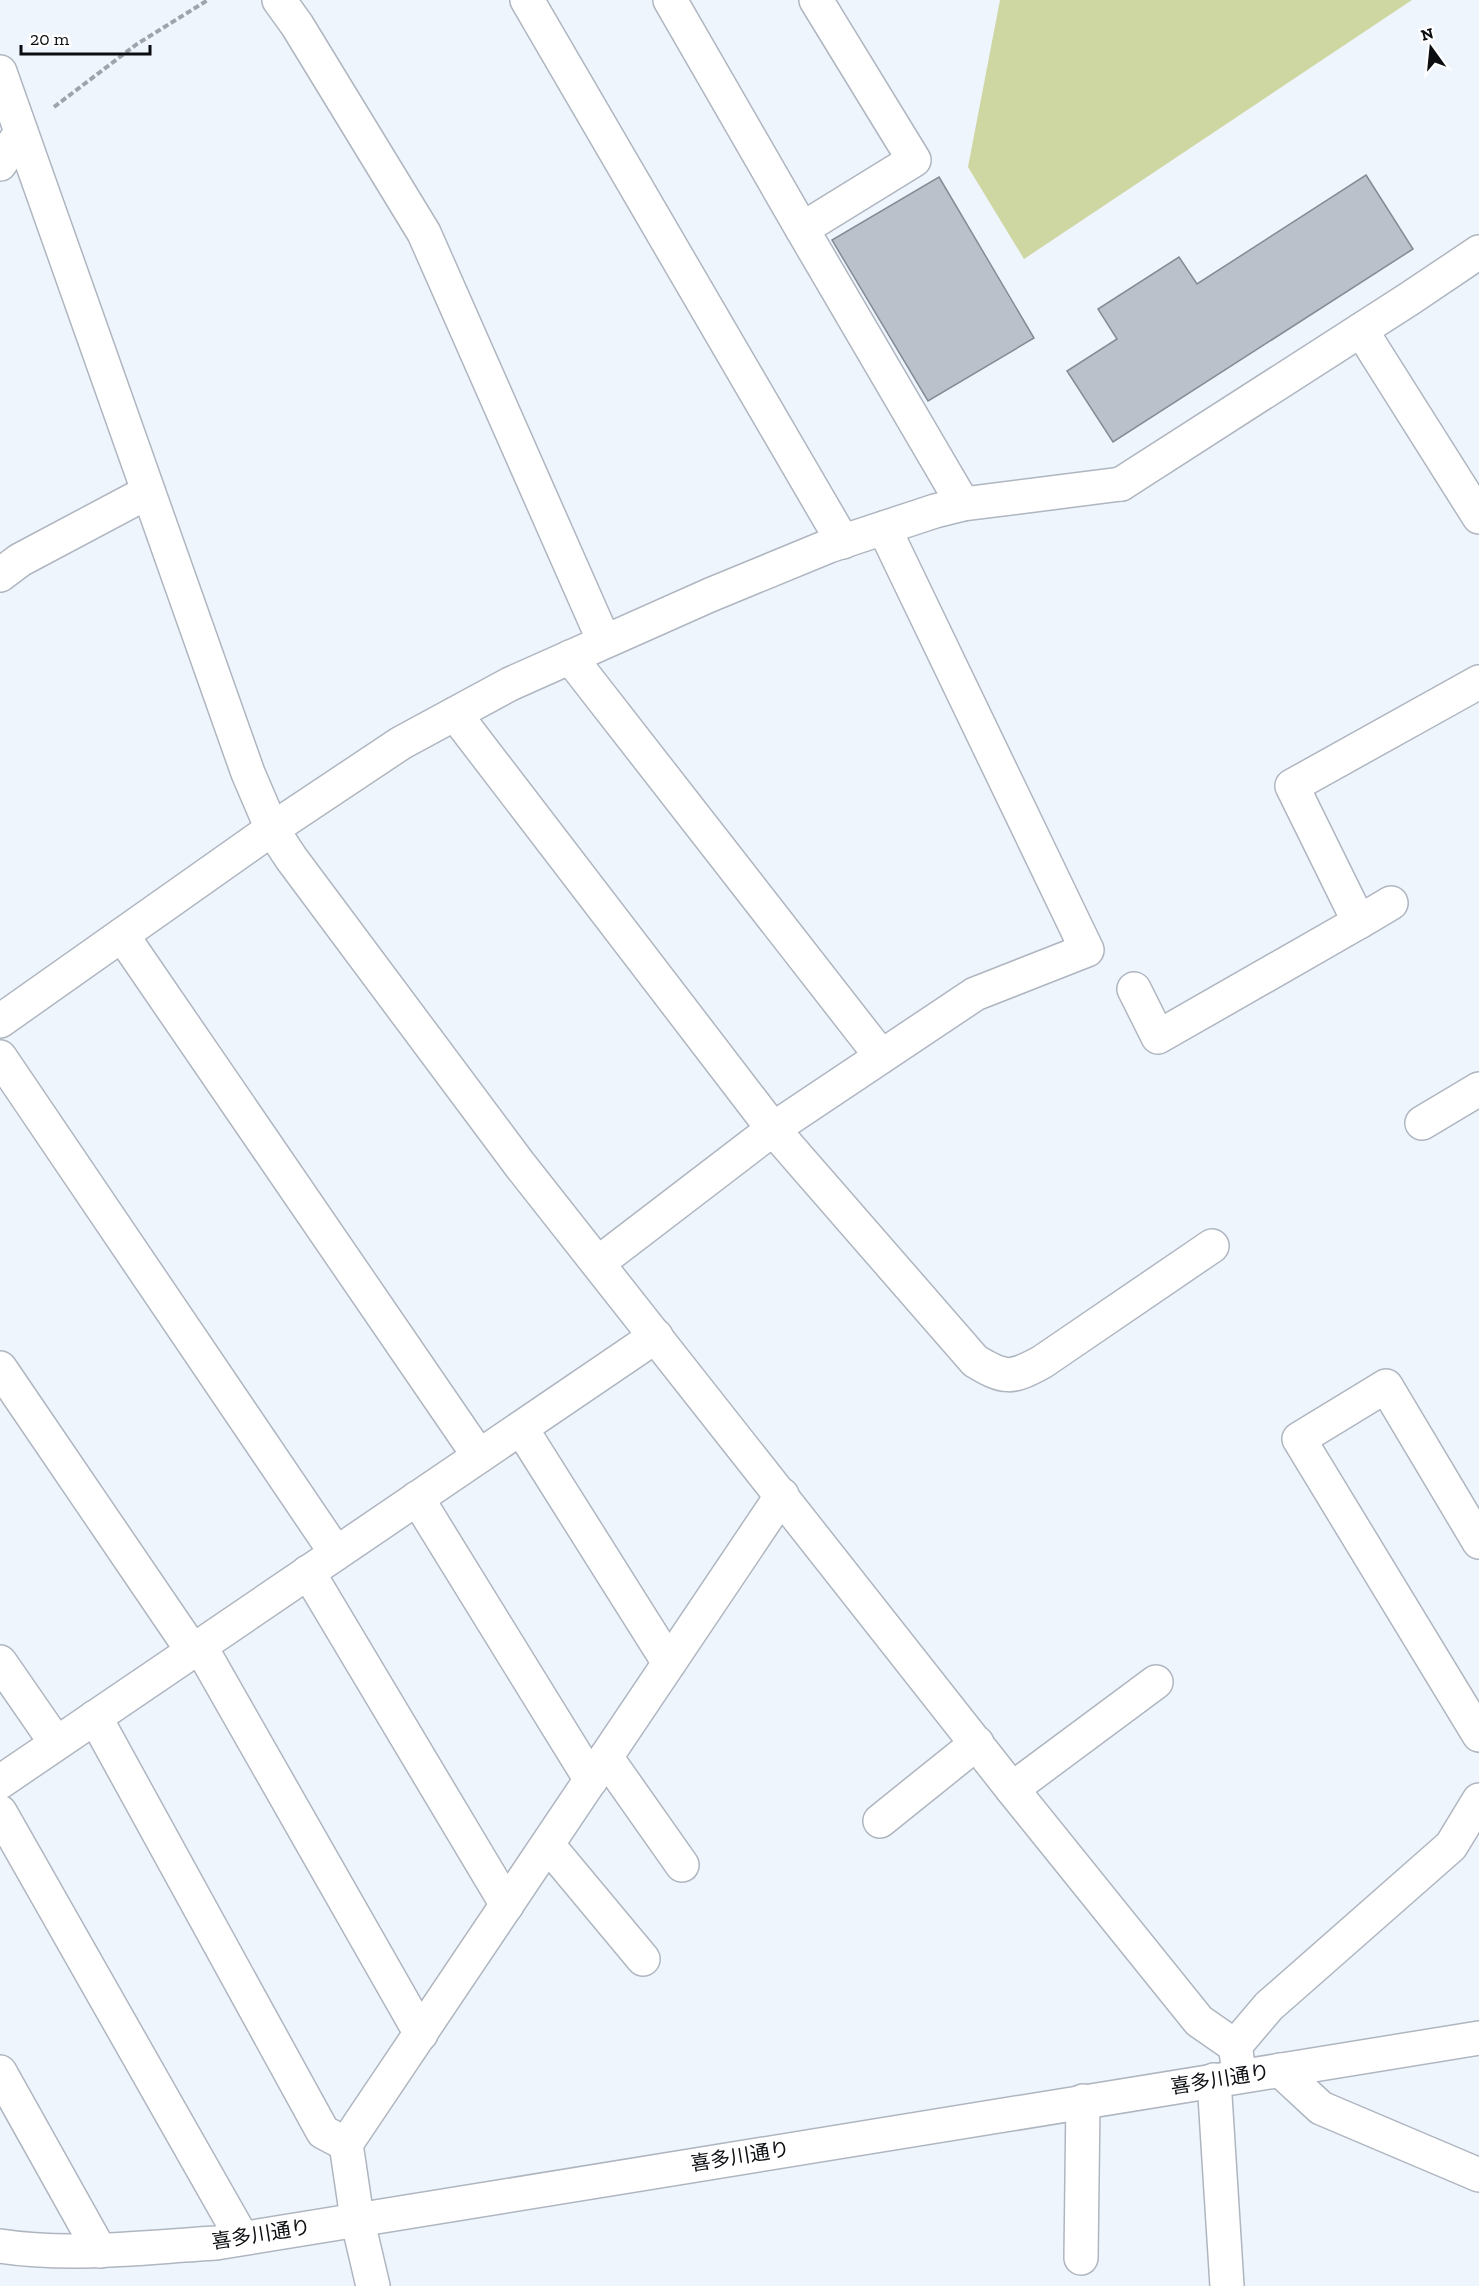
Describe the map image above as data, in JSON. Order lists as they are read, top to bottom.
{
  "streets": {
    "street": ["喜多川通り"]
  },
  "scale_bar": "20 m",
  "north": "top"
}
